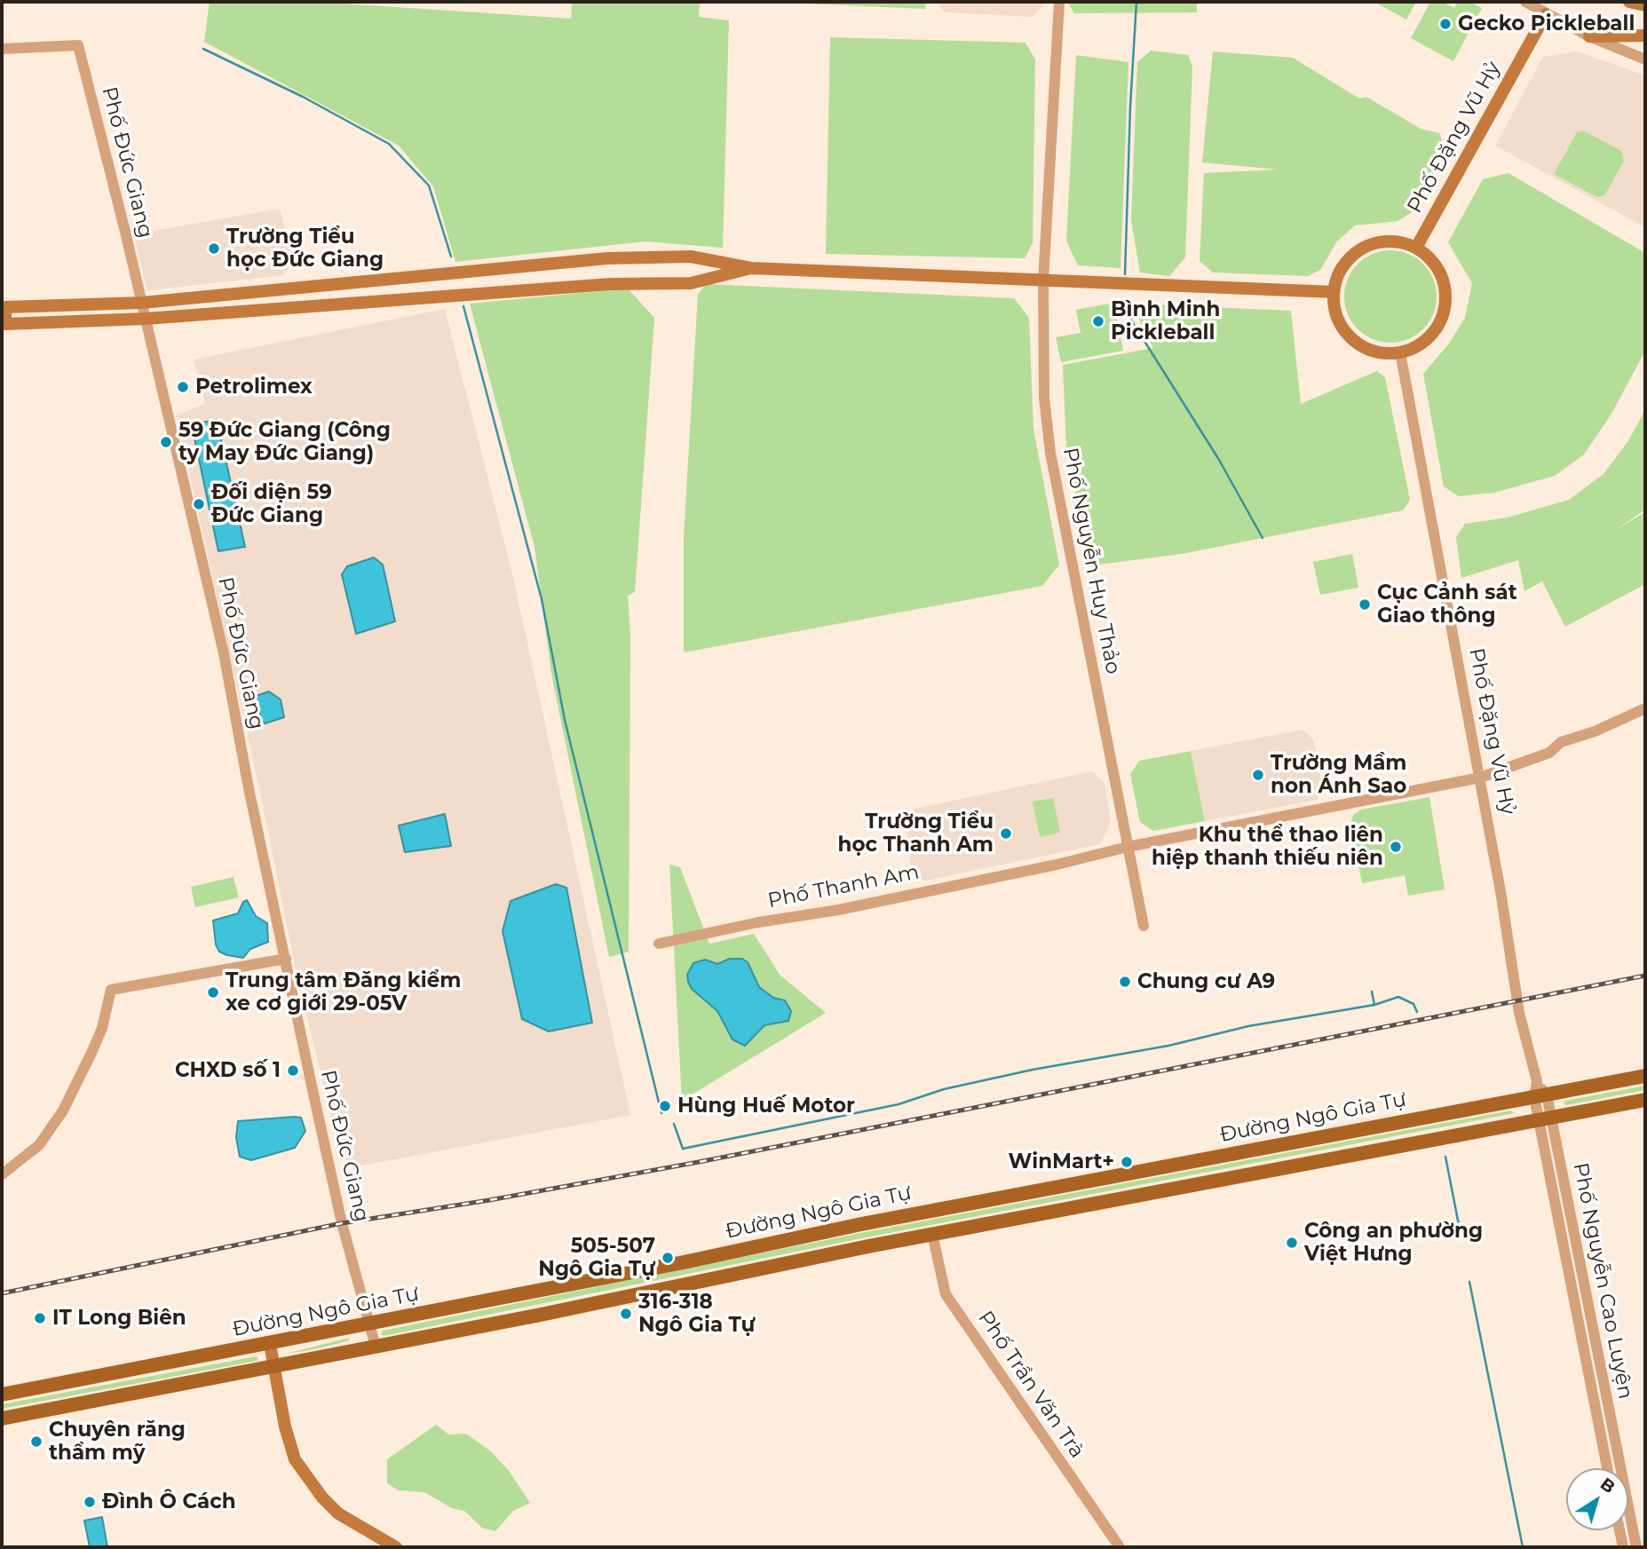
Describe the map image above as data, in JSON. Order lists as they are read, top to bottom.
{
  "streets": {
    "main road": ["Phố Đặng Vũ Hỷ", "Đường Ngô Gia Tự"],
    "street": [
      "Phố Đức Giang",
      "Phố Nguyễn Huy Thảo",
      "Phố Thanh Am",
      "Phố Nguyễn Cao Luyện",
      "Phố Trần Văn Trà"
    ]
  },
  "crossings": [
    ["Phố Đặng Vũ Hỷ", "Phố Thanh Am"],
    ["Phố Đặng Vũ Hỷ", "Đường Ngô Gia Tự"],
    ["Phố Đặng Vũ Hỷ", "Phố Nguyễn Cao Luyện"],
    ["Phố Đức Giang", "Đường Ngô Gia Tự"],
    ["Phố Nguyễn Huy Thảo", "Phố Thanh Am"],
    ["Đường Ngô Gia Tự", "Phố Nguyễn Cao Luyện"]
  ],
  "places": [
    "Gecko Pickleball",
    "Trường Tiểu học Đức Giang",
    "Bình Minh Pickleball",
    "Petrolimex",
    "59 Đức Giang (Công ty May Đức Giang)",
    "Đối diện 59 Đức Giang",
    "Cục Cảnh sát Giao thông",
    "Trường Mầm non Ánh Sao",
    "Trường Tiểu học Thanh Am",
    "Khu thể thao liên hiệp thanh thiếu niên",
    "Chung cư A9",
    "Trung tâm Đăng kiểm xe cơ giới 29-05V",
    "CHXD số 1",
    "Hùng Huế Motor",
    "WinMart+",
    "Công an phường Việt Hưng",
    "505-507 Ngô Gia Tự",
    "316-318 Ngô Gia Tự",
    "IT Long Biên",
    "Chuyên răng thẩm mỹ",
    "Đình Ô Cách"
  ],
  "north": "top right"
}
